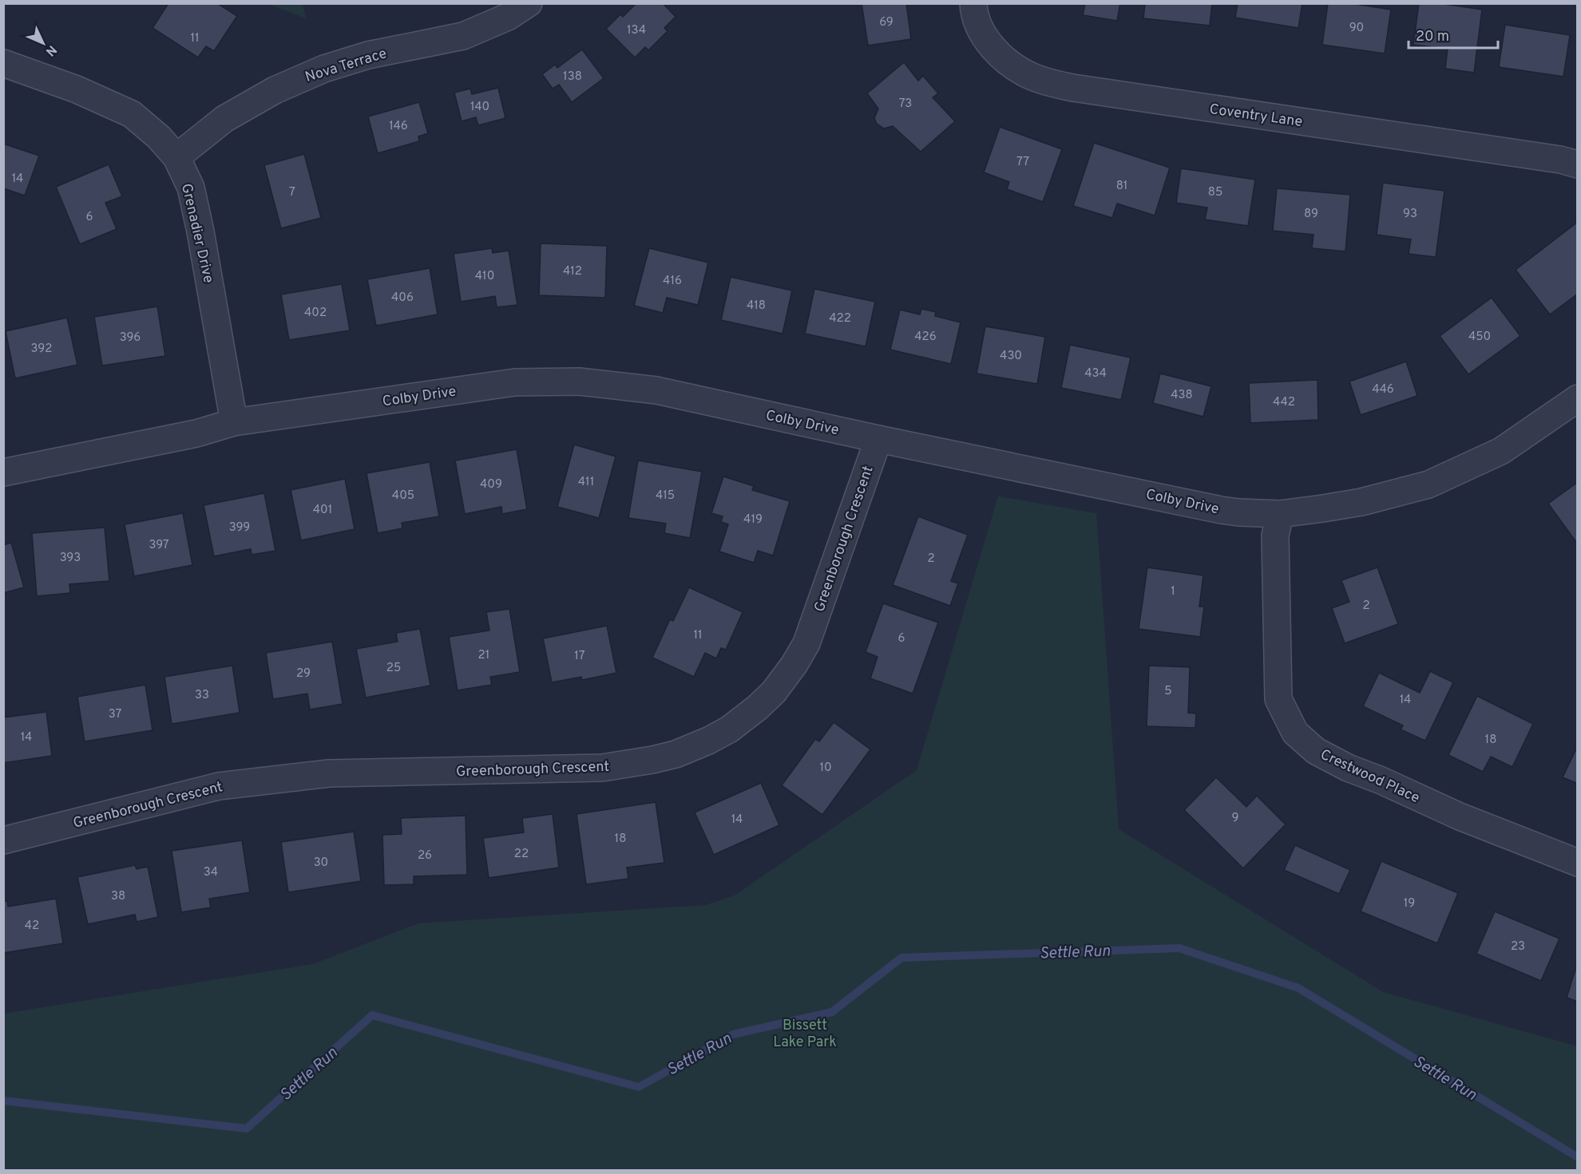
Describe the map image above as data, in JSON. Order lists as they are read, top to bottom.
{
  "streets": {
    "street": [
      "Nova Terrace",
      "Coventry Lane",
      "Grenadier Drive",
      "Colby Drive",
      "Greenborough Crescent",
      "Crestwood Place"
    ]
  },
  "crossings": [
    ["Nova Terrace", "Grenadier Drive"],
    ["Grenadier Drive", "Colby Drive"],
    ["Colby Drive", "Greenborough Crescent"],
    ["Colby Drive", "Crestwood Place"]
  ],
  "water": ["Settle Run"],
  "parks": ["Bissett Lake Park"],
  "house_numbers": [
    "69",
    "90",
    "134",
    "11",
    "138",
    "73",
    "140",
    "146",
    "77",
    "14",
    "81",
    "7",
    "85",
    "89",
    "93",
    "6",
    "412",
    "410",
    "416",
    "406",
    "418",
    "402",
    "422",
    "426",
    "450",
    "396",
    "392",
    "430",
    "434",
    "446",
    "438",
    "442",
    "411",
    "409",
    "405",
    "415",
    "401",
    "419",
    "399",
    "397",
    "393",
    "2",
    "1",
    "2",
    "11",
    "6",
    "21",
    "17",
    "25",
    "29",
    "5",
    "33",
    "14",
    "37",
    "14",
    "18",
    "10",
    "9",
    "14",
    "18",
    "22",
    "26",
    "30",
    "34",
    "38",
    "19",
    "42",
    "23"
  ],
  "scale_bar": "20 m",
  "north": "bottom right"
}
